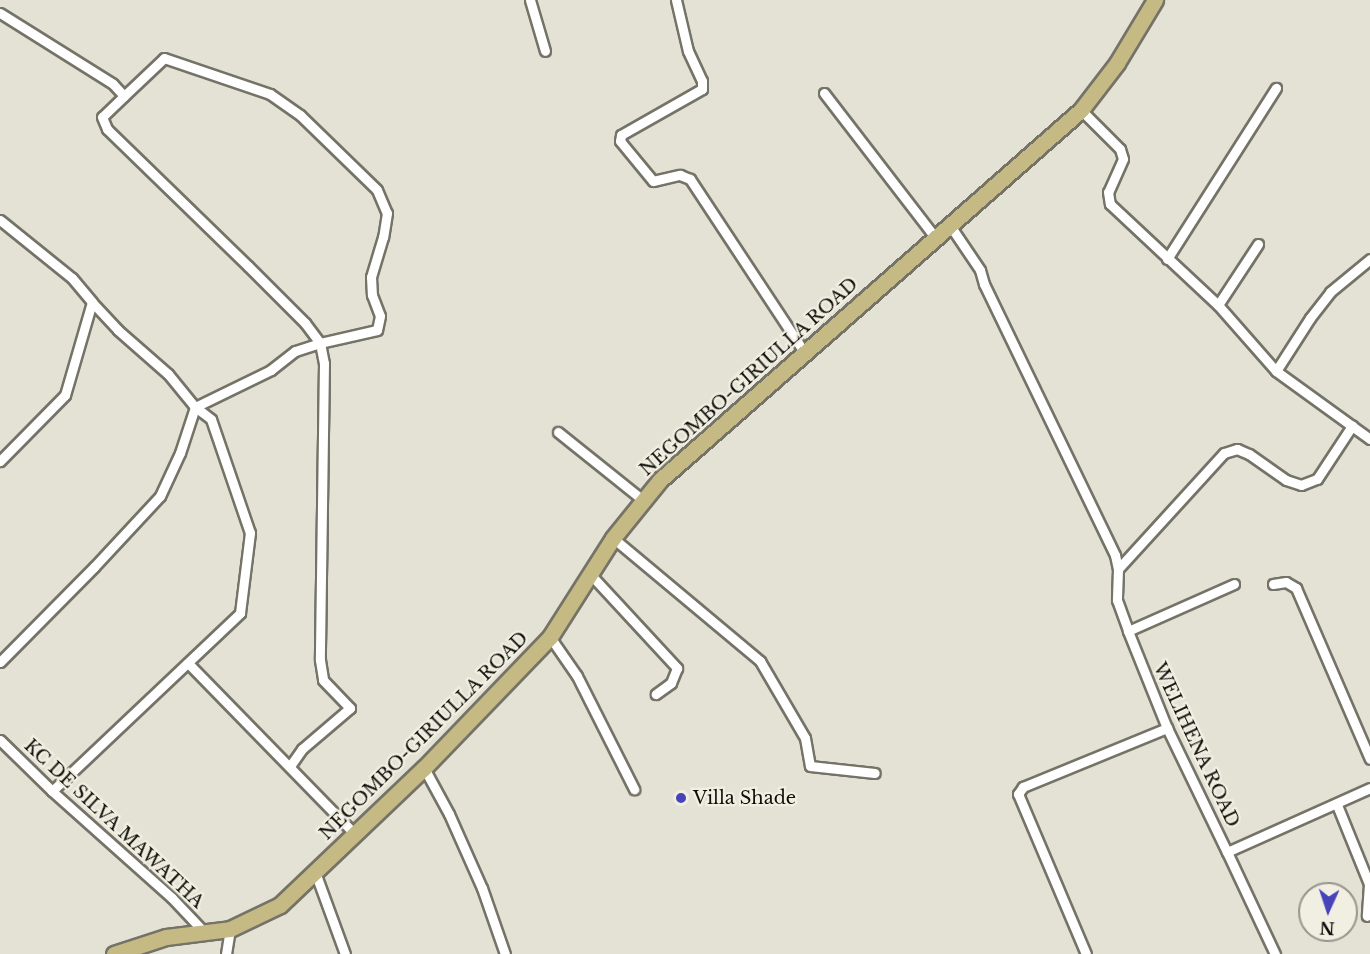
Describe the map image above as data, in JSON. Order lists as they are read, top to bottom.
{
  "streets": {
    "main road": ["NEGOMBO-GIRIULLA ROAD"],
    "street": ["WELIHENA ROAD", "KC DE SILVA MAWATHA"]
  },
  "crossings": [
    ["NEGOMBO-GIRIULLA ROAD", "WELIHENA ROAD"],
    ["NEGOMBO-GIRIULLA ROAD", "KC DE SILVA MAWATHA"]
  ],
  "places": ["Villa Shade"],
  "north": "bottom"
}
